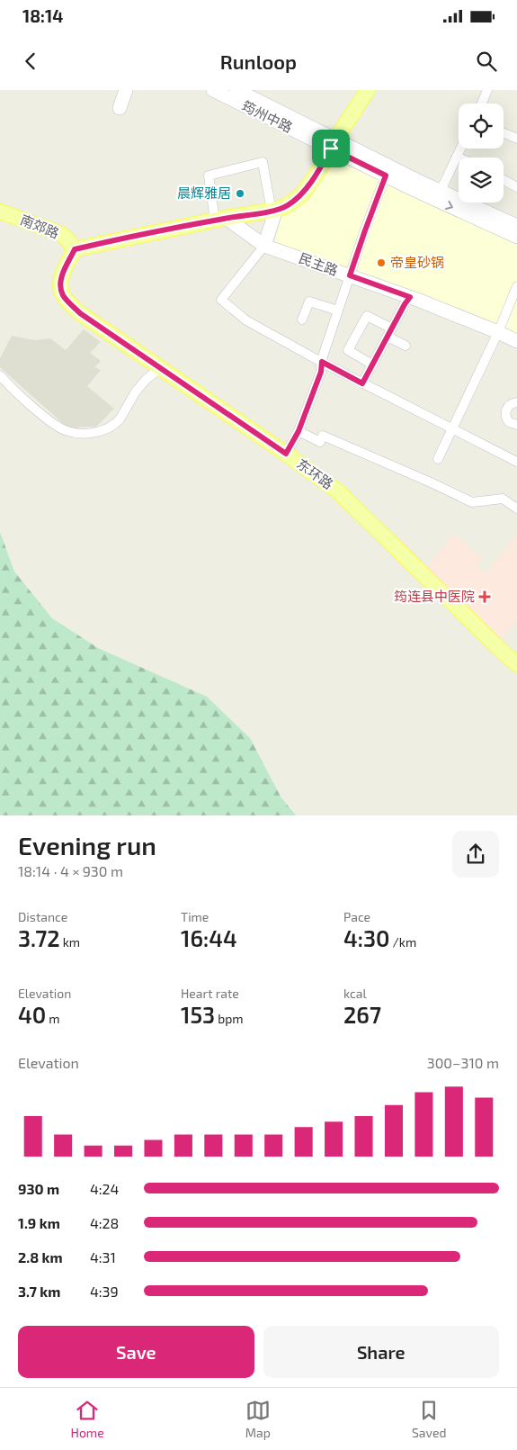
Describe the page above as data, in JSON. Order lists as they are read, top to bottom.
{
  "streets": {
    "main road": [
      "筠州中路",
      "南郊路",
      "民主路",
      "东环路"
    ]
  },
  "crossings": [
    ["南郊路", "东环路"]
  ],
  "places": {
    "other": ["晨辉雅居", "帝皇砂锅"],
    "health": ["筠连县中医院"]
  },
  "page": {
    "status": "18:14",
    "header": "Runloop",
    "heading": ["Evening run", "18:14 · 4 × 930 m"],
    "stats": [
      ["Distance", "3.72 km"],
      ["Time", "16:44"],
      ["Pace", "4:30 /km"],
      ["Elevation", "40 m"],
      ["Heart rate", "153 bpm"],
      ["kcal", "267"]
    ],
    "chart": ["Elevation", "300–310 m"],
    "list": [
      {
        "name": "930 m",
        "note": "4:24"
      },
      {
        "name": "1.9 km",
        "note": "4:28"
      },
      {
        "name": "2.8 km",
        "note": "4:31"
      },
      {
        "name": "3.7 km",
        "note": "4:39"
      }
    ],
    "buttons": ["Save", "Share"],
    "tabs": ["Home", "Map", "Saved"]
  }
}
